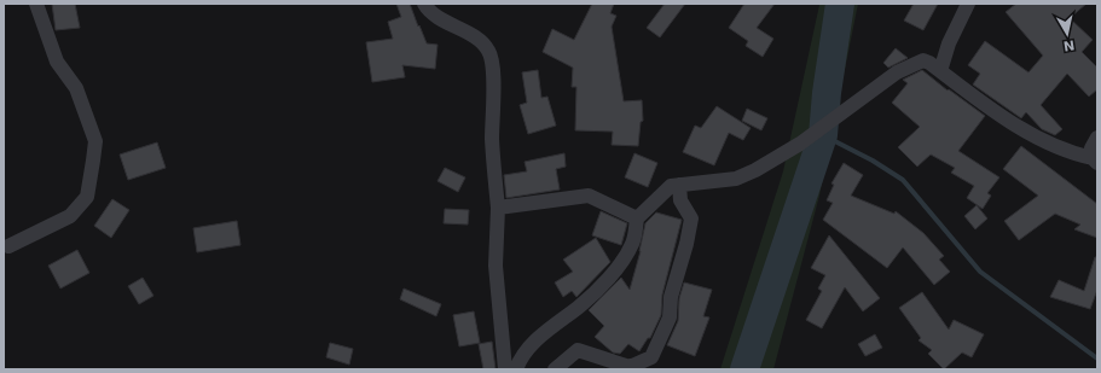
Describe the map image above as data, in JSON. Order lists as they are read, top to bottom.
{
  "north": "bottom"
}
